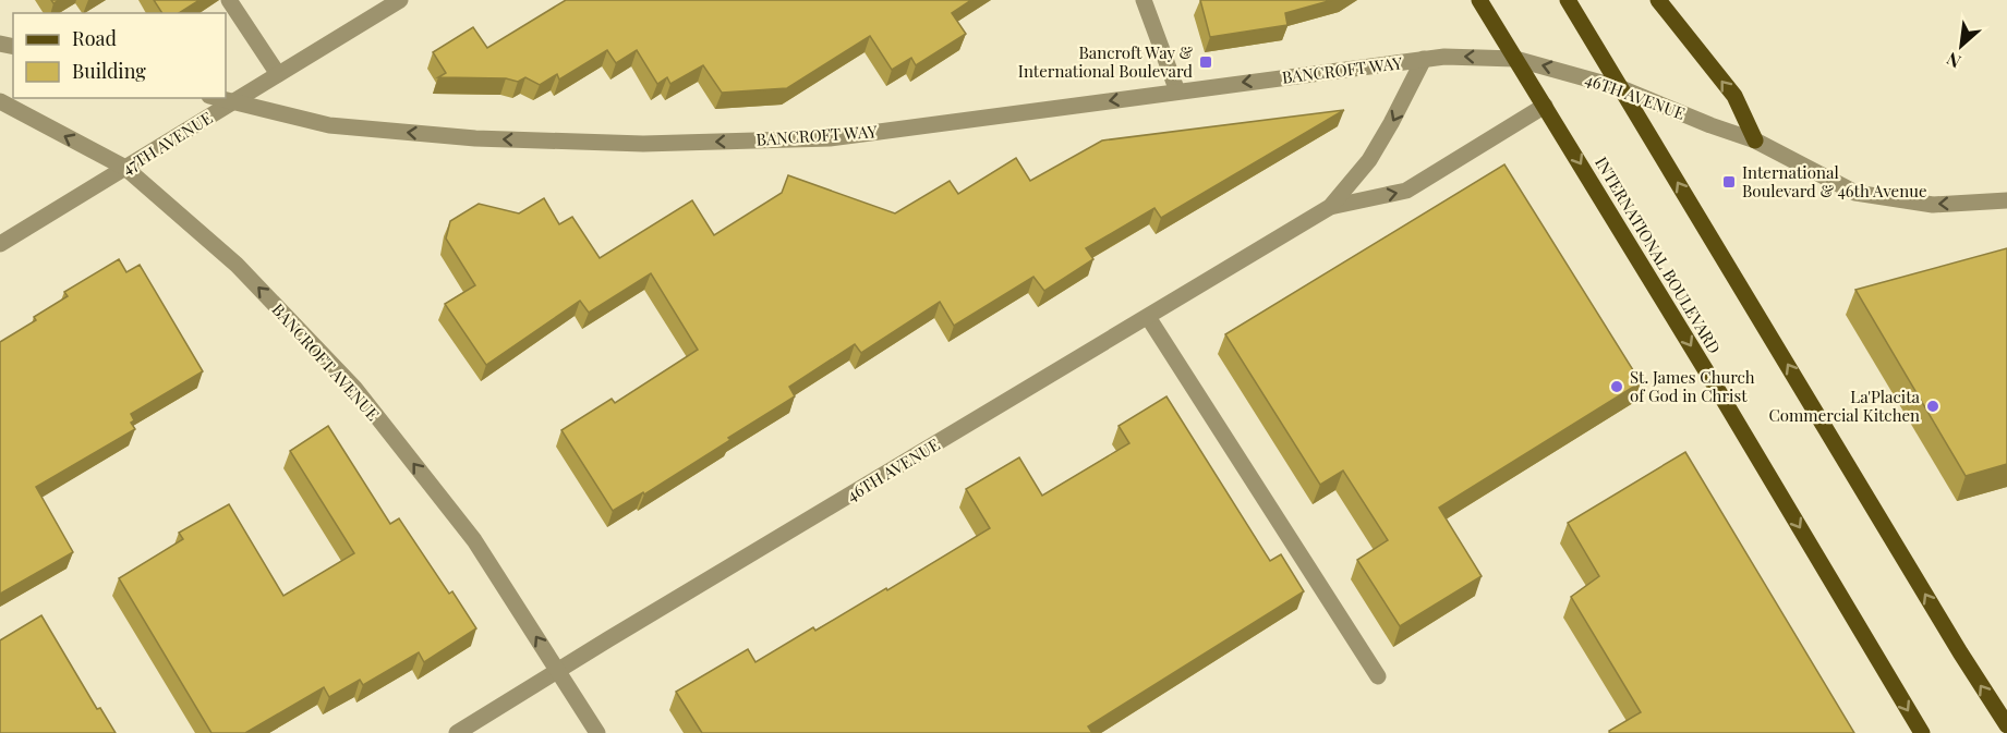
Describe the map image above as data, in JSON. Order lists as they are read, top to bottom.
{
  "streets": {
    "main road": ["INTERNATIONAL BOULEVARD"],
    "street": [
      "BANCROFT WAY",
      "46TH AVENUE",
      "47TH AVENUE",
      "BANCROFT AVENUE"
    ]
  },
  "crossings": [
    ["BANCROFT WAY", "46TH AVENUE"],
    ["BANCROFT WAY", "47TH AVENUE"],
    ["46TH AVENUE", "INTERNATIONAL BOULEVARD"],
    ["46TH AVENUE", "BANCROFT AVENUE"],
    ["47TH AVENUE", "BANCROFT AVENUE"]
  ],
  "one_way": ["BANCROFT WAY", "BANCROFT AVENUE"],
  "places": {
    "transit": ["Bancroft Way & International Boulevard", "International Boulevard & 46th Avenue"],
    "other": ["St. James Church of God in Christ", "La'Placita Commercial Kitchen"]
  },
  "legend": ["Road", "Building"],
  "north": "bottom left"
}
